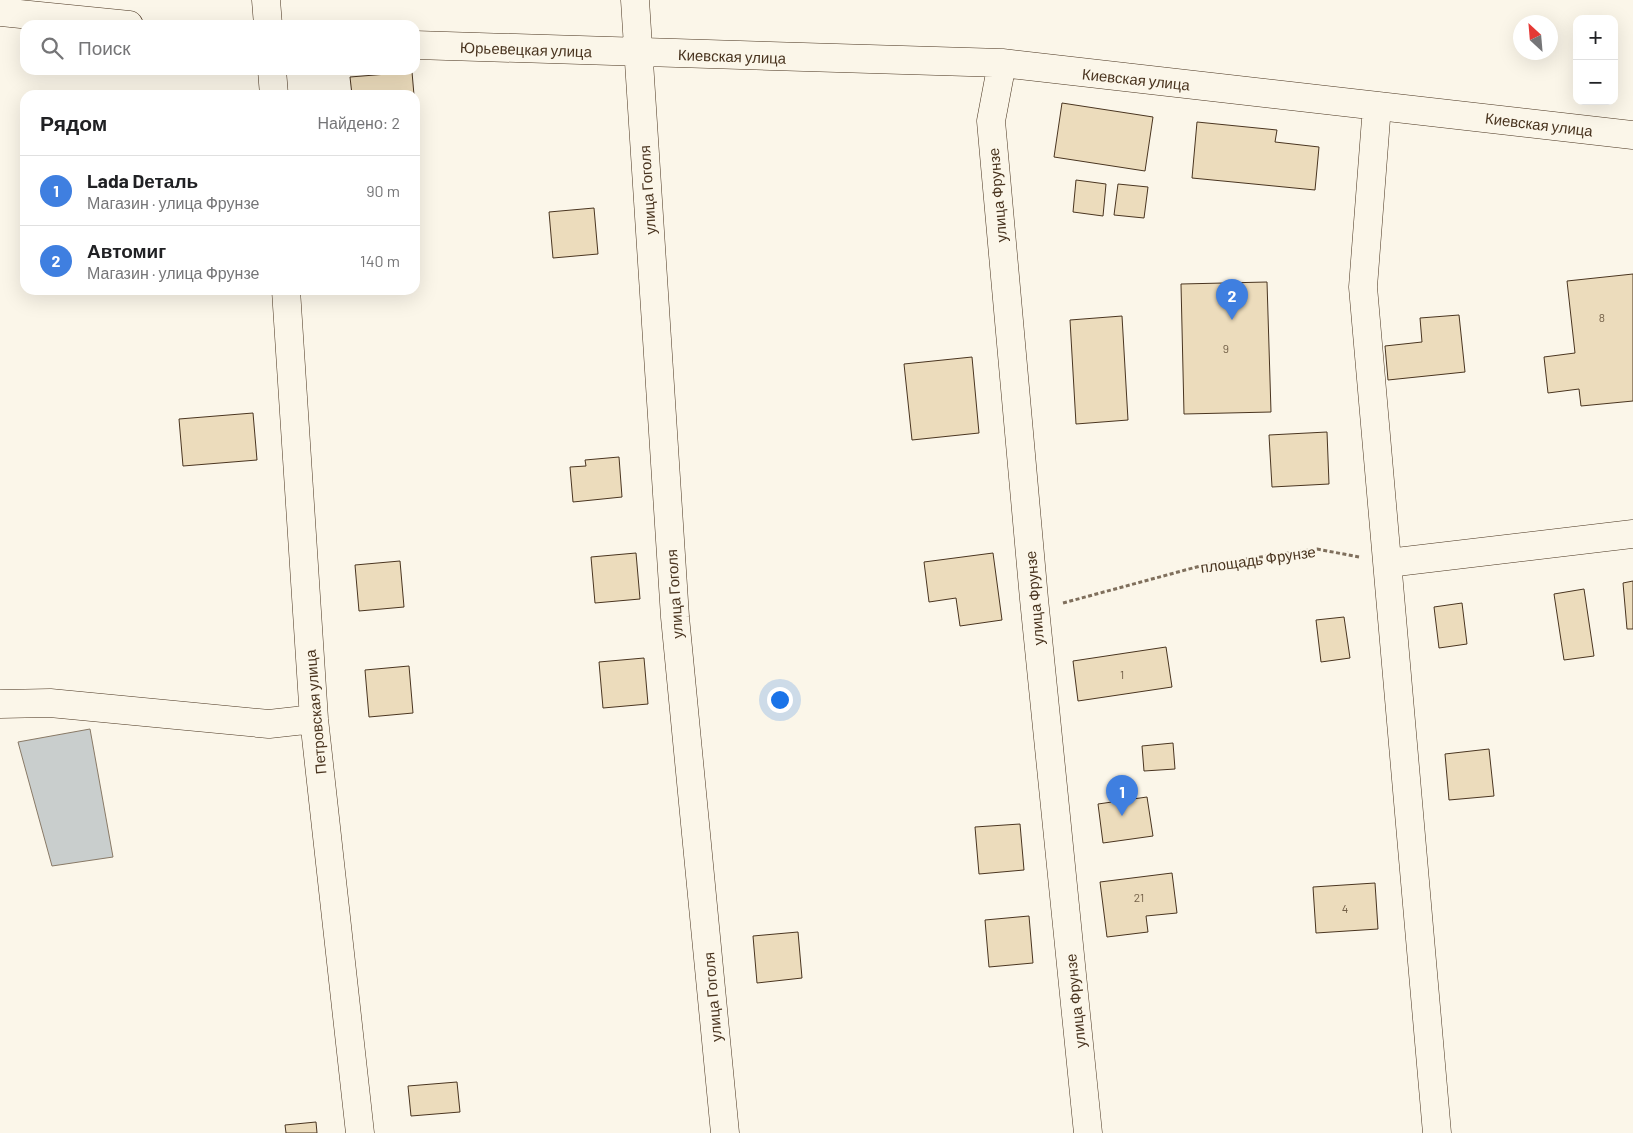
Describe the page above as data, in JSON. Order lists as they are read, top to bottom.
{
  "streets": {
    "street": [
      "Юрьевецкая улица",
      "Киевская улица",
      "улица Гоголя",
      "улица Фрунзе",
      "Петровская улица"
    ],
    "path": ["площадь Фрунзе"]
  },
  "crossings": [
    ["Юрьевецкая улица", "Киевская улица"],
    ["Юрьевецкая улица", "улица Гоголя"],
    ["Киевская улица", "улица Гоголя"],
    ["Киевская улица", "улица Фрунзе"],
    ["улица Фрунзе", "площадь Фрунзе"]
  ],
  "house_numbers": [
    "8",
    "9",
    "1",
    "21",
    "4"
  ],
  "north": "top left",
  "page": {
    "map_buttons": ["+", "−"],
    "search": "Поиск",
    "heading": ["Рядом", "Найдено: 2"],
    "list": [
      {
        "mark": "1",
        "name": "Lada Dеталь",
        "note": "Магазин · улица Фрунзе",
        "value": "90 m"
      },
      {
        "mark": "2",
        "name": "Автомиг",
        "note": "Магазин · улица Фрунзе",
        "value": "140 m"
      }
    ],
    "pins": ["2", "1"]
  }
}
